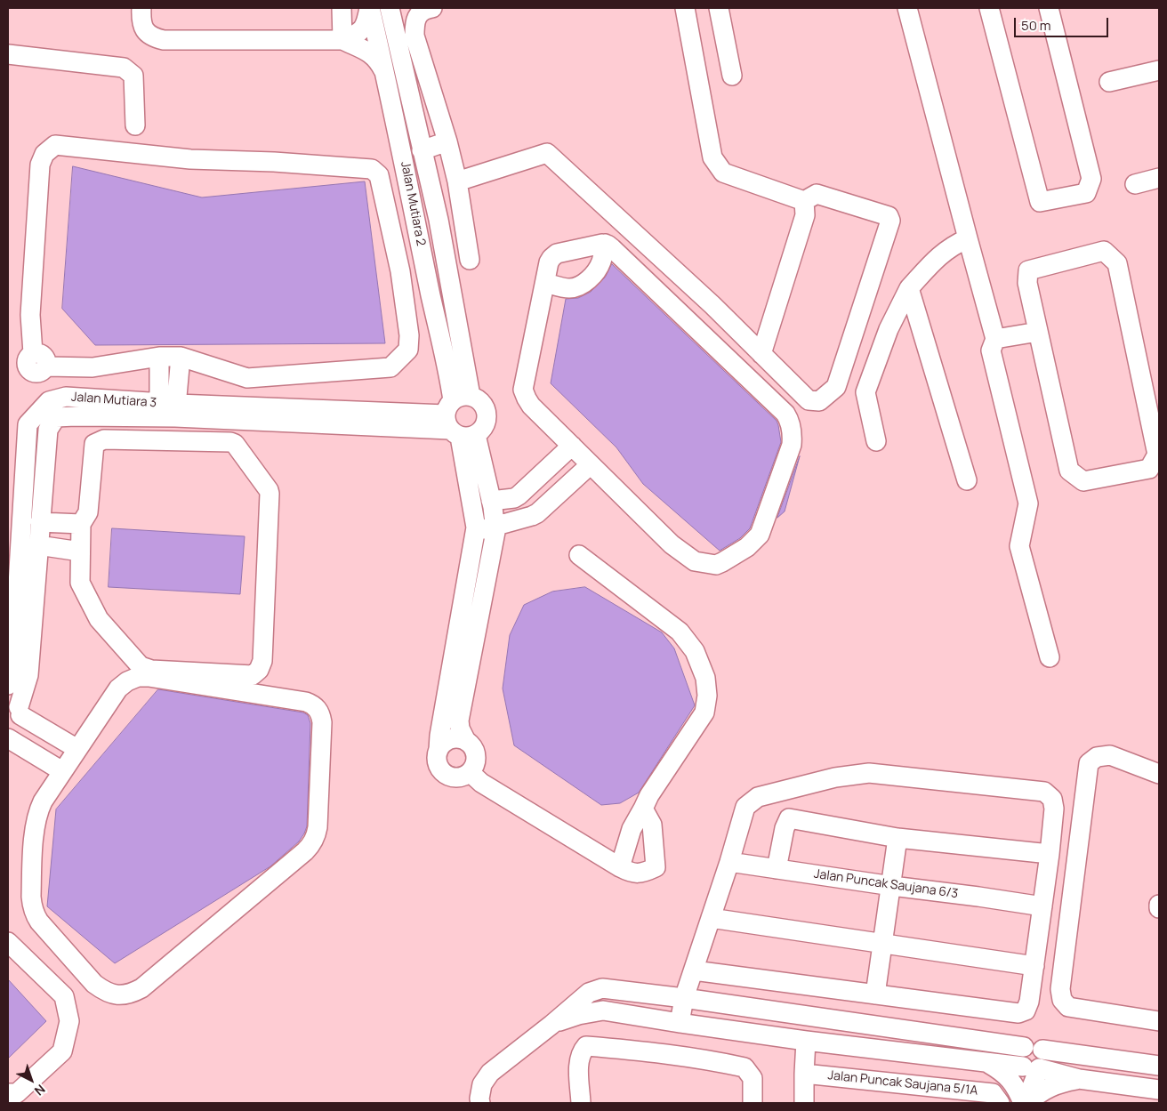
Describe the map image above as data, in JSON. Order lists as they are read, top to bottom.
{
  "streets": {
    "street": [
      "Jalan Mutiara 2",
      "Jalan Mutiara 3",
      "Jalan Puncak Saujana 6/3",
      "Jalan Puncak Saujana 5/1A"
    ]
  },
  "crossings": [
    ["Jalan Mutiara 2", "Jalan Mutiara 3"]
  ],
  "scale_bar": "50 m",
  "north": "bottom right"
}
